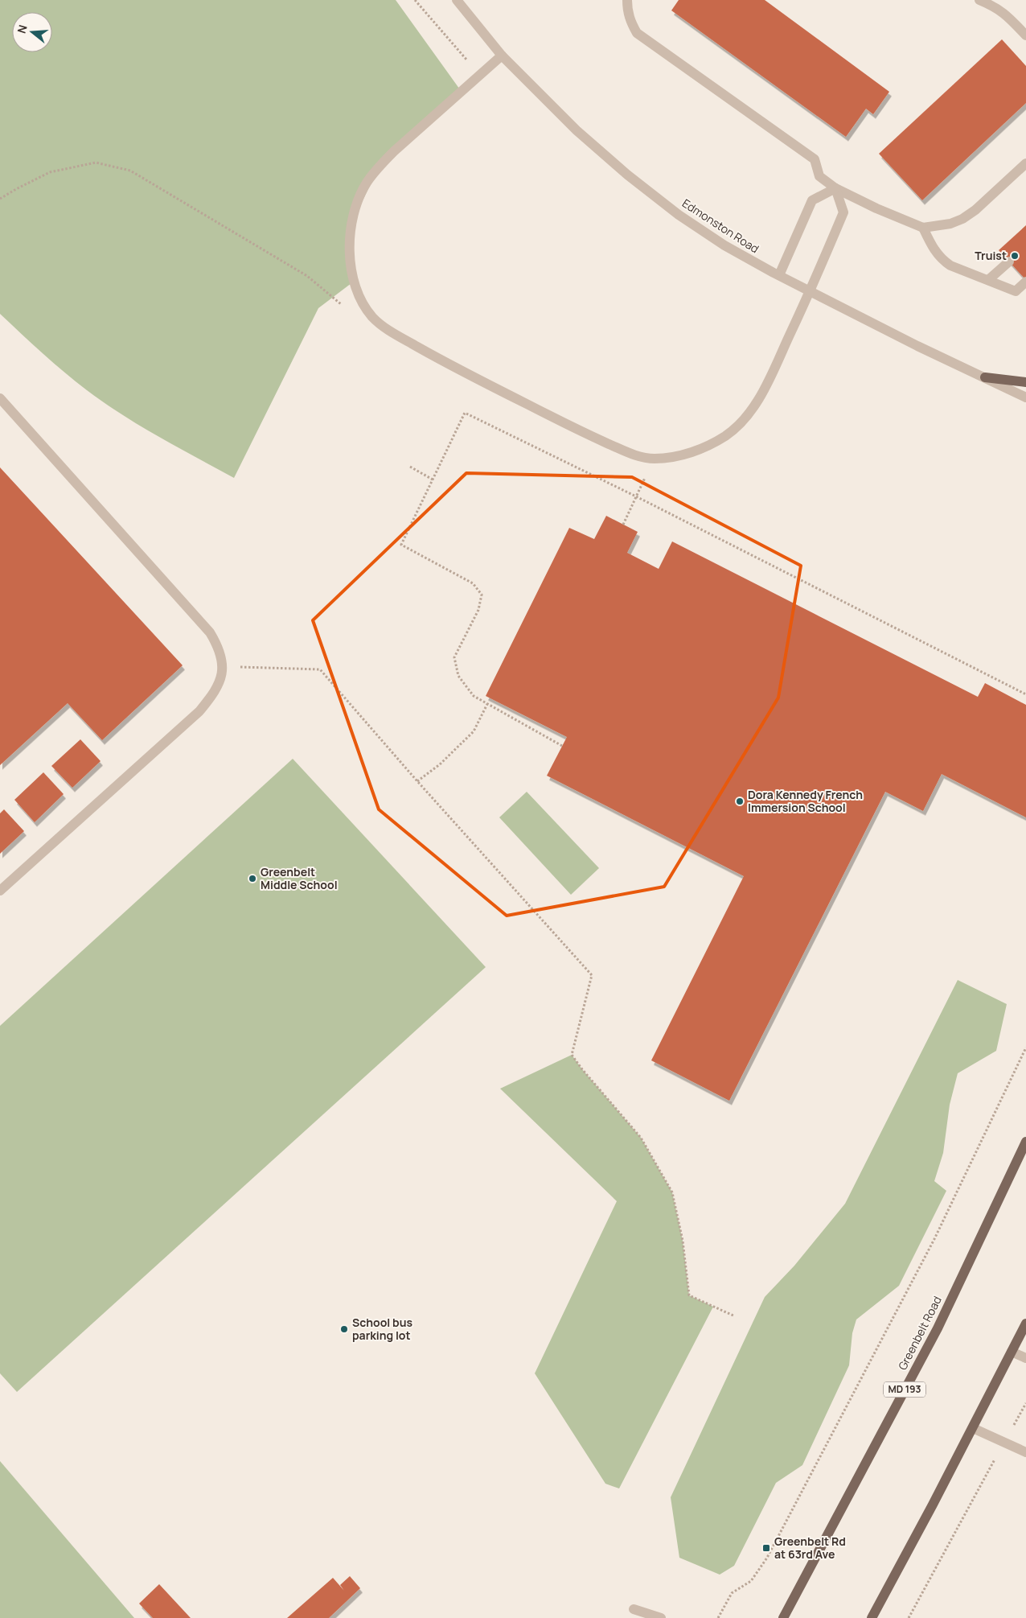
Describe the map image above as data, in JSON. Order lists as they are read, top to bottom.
{
  "streets": {
    "main road": ["Greenbelt Road", "MD 193"],
    "street": ["Edmonston Road"]
  },
  "places": {
    "other": [
      "Truist",
      "Dora Kennedy French Immersion School",
      "Greenbelt Middle School",
      "School bus parking lot"
    ],
    "transit": ["Greenbelt Rd at 63rd Ave"]
  },
  "north": "left"
}
